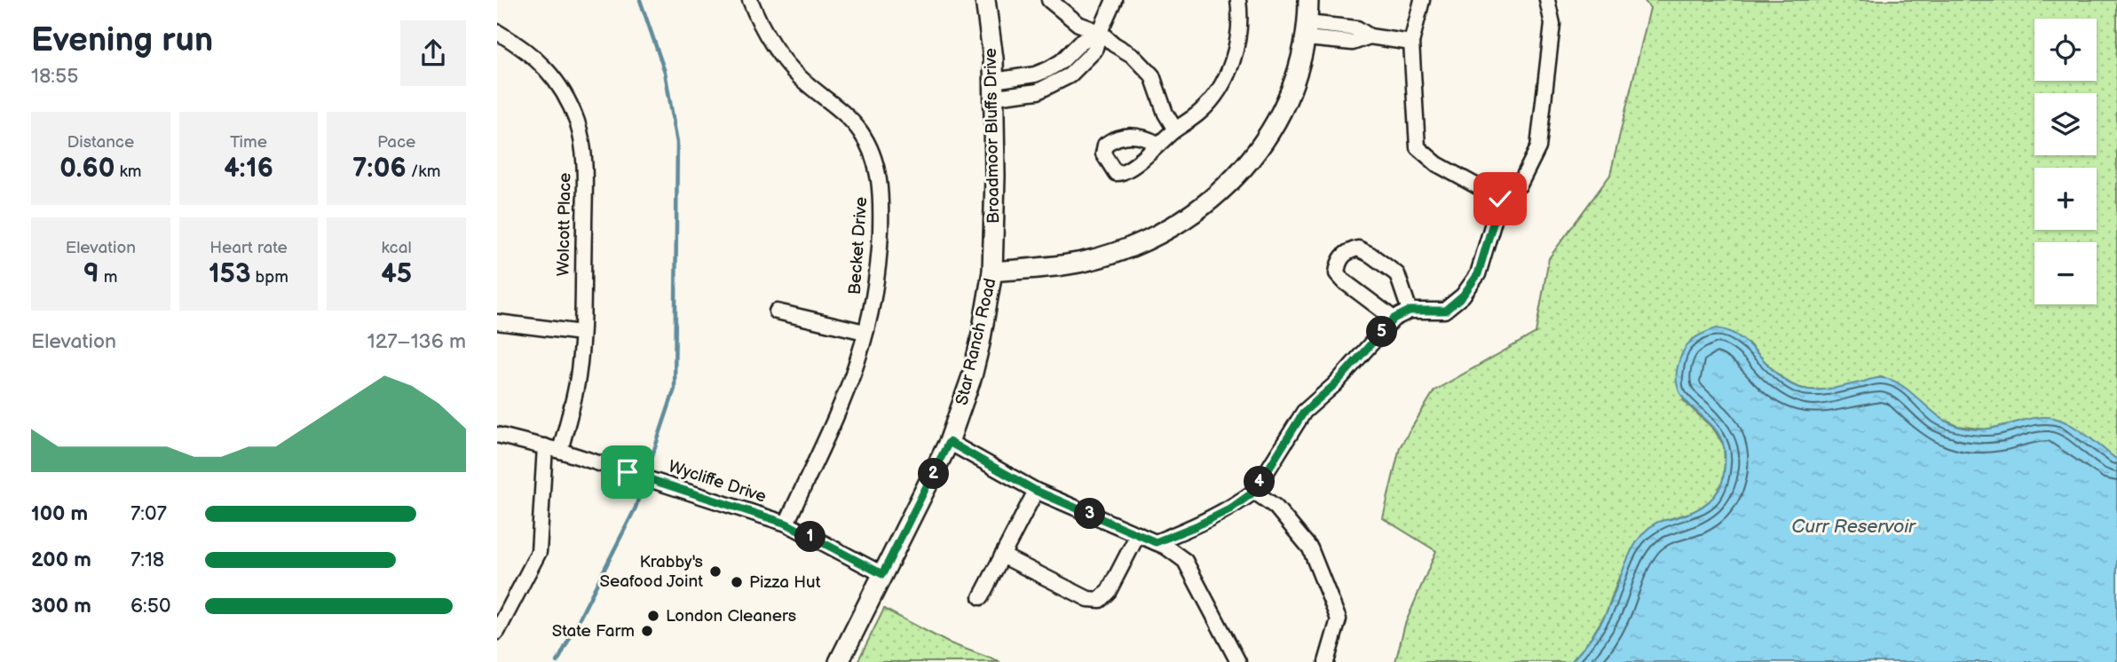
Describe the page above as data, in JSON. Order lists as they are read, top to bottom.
{
  "streets": {
    "street": [
      "Broadmoor Bluffs Drive",
      "Wolcott Place",
      "Becket Drive",
      "Star Ranch Road",
      "Wycliffe Drive"
    ]
  },
  "crossings": [
    ["Broadmoor Bluffs Drive", "Star Ranch Road"],
    ["Wolcott Place", "Wycliffe Drive"],
    ["Becket Drive", "Wycliffe Drive"],
    ["Star Ranch Road", "Wycliffe Drive"]
  ],
  "water": ["Curr Reservoir"],
  "places": [
    "Krabby's Seafood Joint",
    "Pizza Hut",
    "London Cleaners",
    "State Farm"
  ],
  "page": {
    "heading": ["Evening run", "18:55"],
    "map_buttons": ["+", "−"],
    "stats": [
      ["Distance", "0.60 km"],
      ["Time", "4:16"],
      ["Pace", "7:06 /km"],
      ["Elevation", "9 m"],
      ["Heart rate", "153 bpm"],
      ["kcal", "45"]
    ],
    "pins": [
      "5",
      "2",
      "4",
      "3",
      "1"
    ],
    "chart": ["Elevation", "127–136 m"],
    "list": [
      {
        "name": "100 m",
        "note": "7:07"
      },
      {
        "name": "200 m",
        "note": "7:18"
      },
      {
        "name": "300 m",
        "note": "6:50"
      }
    ]
  }
}
